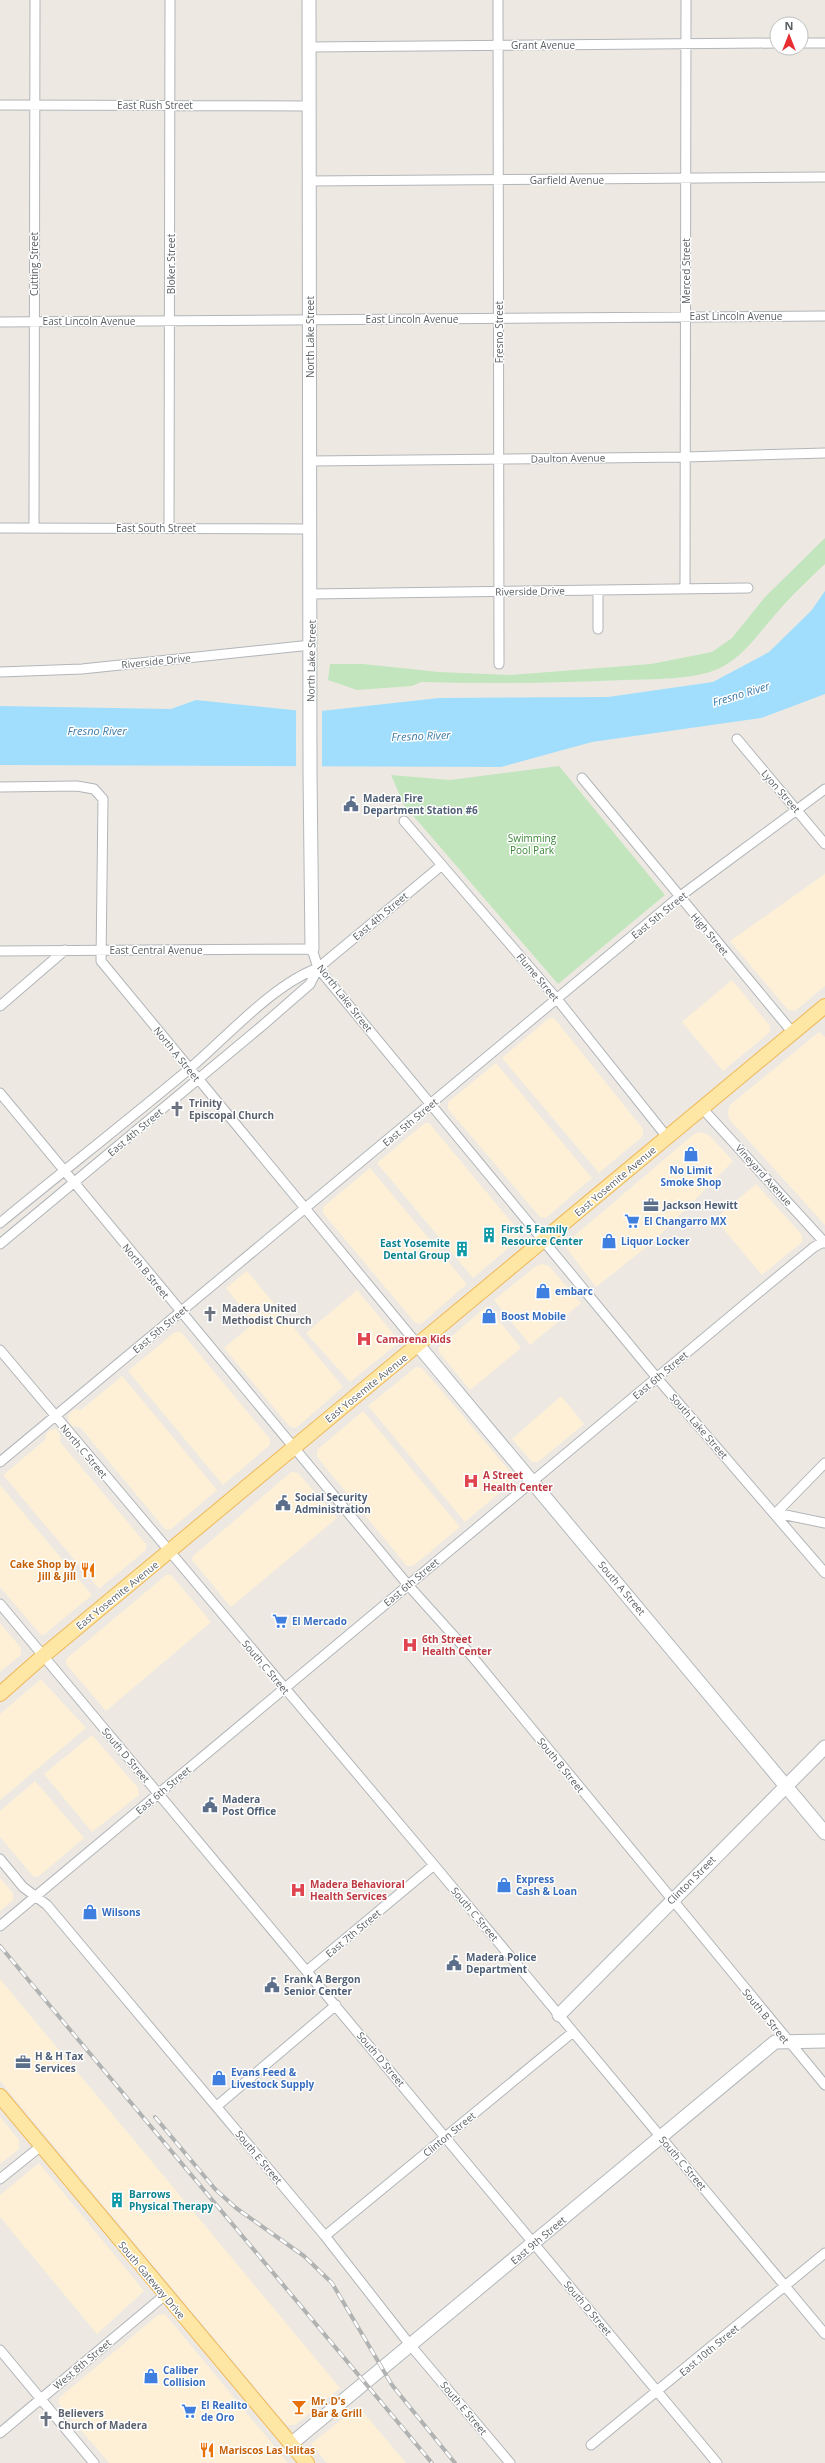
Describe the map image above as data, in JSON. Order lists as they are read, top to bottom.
{
  "streets": {
    "main road": ["East Yosemite Avenue", "South Gateway Drive"],
    "street": [
      "Grant Avenue",
      "East Rush Street",
      "Garfield Avenue",
      "Cutting Street",
      "Bloker Street",
      "Merced Street",
      "East Lincoln Avenue",
      "Fresno Street",
      "North Lake Street",
      "Daulton Avenue",
      "East South Street",
      "Riverside Drive",
      "Lyon Street",
      "East 5th Street",
      "East 4th Street",
      "High Street",
      "East Central Avenue",
      "Flume Street",
      "North A Street",
      "Vineyard Avenue",
      "North B Street",
      "East 6th Street",
      "South Lake Street",
      "North C Street",
      "South A Street",
      "South C Street",
      "South D Street",
      "South B Street",
      "Clinton Street",
      "East 7th Street",
      "South E Street",
      "East 9th Street",
      "East 10th Street",
      "West 8th Street"
    ]
  },
  "crossings": [
    ["Grant Avenue", "Merced Street"],
    ["Grant Avenue", "Fresno Street"],
    ["Grant Avenue", "North Lake Street"],
    ["East Rush Street", "Cutting Street"],
    ["East Rush Street", "Bloker Street"],
    ["East Rush Street", "North Lake Street"],
    ["Garfield Avenue", "Merced Street"],
    ["Garfield Avenue", "Fresno Street"],
    ["Garfield Avenue", "North Lake Street"],
    ["Cutting Street", "East Lincoln Avenue"],
    ["Cutting Street", "East South Street"],
    ["Bloker Street", "East Lincoln Avenue"],
    ["Bloker Street", "East South Street"],
    ["Merced Street", "East Lincoln Avenue"],
    ["Merced Street", "Daulton Avenue"],
    ["Merced Street", "Riverside Drive"],
    ["East Lincoln Avenue", "Fresno Street"],
    ["East Lincoln Avenue", "North Lake Street"],
    ["Fresno Street", "Daulton Avenue"],
    ["Fresno Street", "Riverside Drive"],
    ["North Lake Street", "Daulton Avenue"],
    ["North Lake Street", "East South Street"],
    ["North Lake Street", "Riverside Drive"],
    ["North Lake Street", "East 5th Street"],
    ["North Lake Street", "East 4th Street"],
    ["North Lake Street", "East Central Avenue"],
    ["North Lake Street", "East Yosemite Avenue"],
    ["North Lake Street", "South Lake Street"],
    ["Lyon Street", "East 5th Street"],
    ["East 5th Street", "High Street"],
    ["East 5th Street", "Flume Street"],
    ["East 5th Street", "North A Street"],
    ["East 5th Street", "North B Street"],
    ["East 5th Street", "North C Street"],
    ["East 4th Street", "Flume Street"],
    ["East 4th Street", "North A Street"],
    ["East 4th Street", "North B Street"],
    ["High Street", "East Yosemite Avenue"],
    ["East Central Avenue", "North A Street"],
    ["Flume Street", "East Yosemite Avenue"],
    ["North A Street", "East Yosemite Avenue"],
    ["North A Street", "South A Street"],
    ["Vineyard Avenue", "East Yosemite Avenue"],
    ["Vineyard Avenue", "East 6th Street"],
    ["East Yosemite Avenue", "North B Street"],
    ["East Yosemite Avenue", "South Lake Street"],
    ["East Yosemite Avenue", "North C Street"],
    ["East Yosemite Avenue", "South A Street"],
    ["East Yosemite Avenue", "South C Street"],
    ["East Yosemite Avenue", "South D Street"],
    ["East Yosemite Avenue", "South B Street"],
    ["North B Street", "South B Street"],
    ["East 6th Street", "South Lake Street"],
    ["East 6th Street", "South A Street"],
    ["East 6th Street", "South C Street"],
    ["East 6th Street", "South D Street"],
    ["East 6th Street", "South B Street"],
    ["East 6th Street", "South E Street"],
    ["North C Street", "South C Street"],
    ["South A Street", "Clinton Street"],
    ["South C Street", "Clinton Street"],
    ["South C Street", "East 7th Street"],
    ["South C Street", "East 9th Street"],
    ["South C Street", "East 10th Street"],
    ["South D Street", "Clinton Street"],
    ["South D Street", "East 7th Street"],
    ["South D Street", "East 9th Street"],
    ["South D Street", "East 10th Street"],
    ["South B Street", "Clinton Street"],
    ["South B Street", "East 9th Street"],
    ["Clinton Street", "South E Street"],
    ["South E Street", "East 9th Street"],
    ["East 9th Street", "South Gateway Drive"],
    ["South Gateway Drive", "West 8th Street"]
  ],
  "water": ["Fresno River"],
  "parks": ["Swimming Pool Park"],
  "places": {
    "public building": [
      "Madera Fire Department Station #6",
      "Social Security Administration",
      "Madera Post Office",
      "Madera Police Department",
      "Frank A Bergon Senior Center"
    ],
    "church": ["Trinity Episcopal Church", "Madera United Methodist Church", "Believers Church of Madera"],
    "shop": [
      "No Limit Smoke Shop",
      "Liquor Locker",
      "embarc",
      "Boost Mobile",
      "Express Cash & Loan",
      "Wilsons",
      "Evans Feed & Livestock Supply",
      "Caliber Collision"
    ],
    "office": ["Jackson Hewitt", "H & H Tax Services"],
    "supermarket": ["El Changarro MX", "El Mercado", "El Realito de Oro"],
    "building": ["First 5 Family Resource Center", "East Yosemite Dental Group", "Barrows Physical Therapy"],
    "hospital": [
      "Camarena Kids",
      "A Street Health Center",
      "6th Street Health Center",
      "Madera Behavioral Health Services"
    ],
    "restaurant": ["Cake Shop by Jill & Jill", "Mariscos Las Islitas"],
    "bar": ["Mr. D's Bar & Grill"]
  },
  "north": "top"
}
